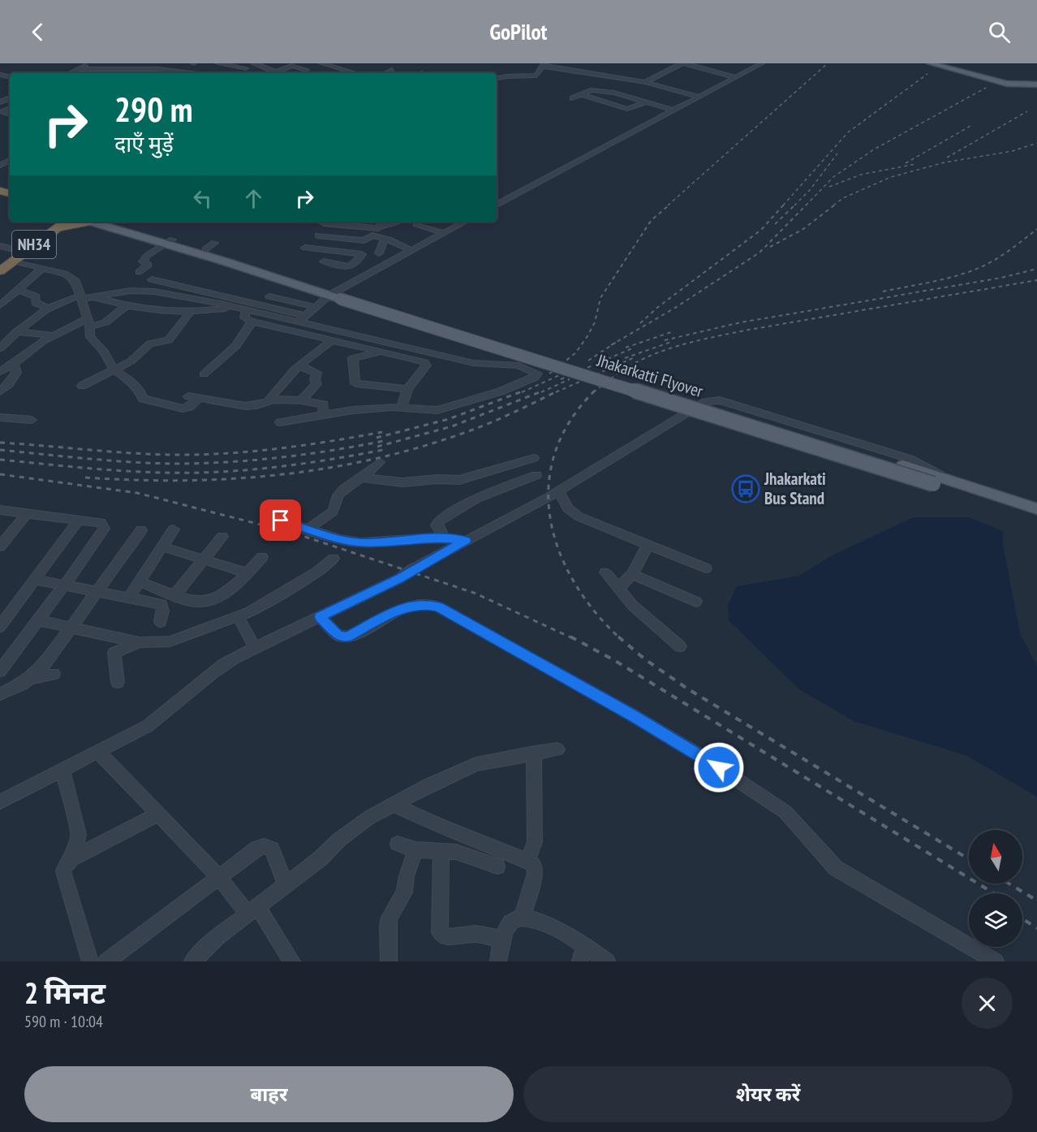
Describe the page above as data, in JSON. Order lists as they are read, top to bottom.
{
  "streets": {
    "highway": ["NH34"],
    "main road": ["Jhakarkatti Flyover"]
  },
  "places": {
    "bus stop": ["Jhakarkati Bus Stand"]
  },
  "north": "top",
  "page": {
    "header": "GoPilot",
    "turn": ["290 m", "दाएँ मुड़ें"],
    "heading": ["2 मिनट", "590 m · 10:04"],
    "buttons": ["बाहर", "शेयर करें"]
  }
}
